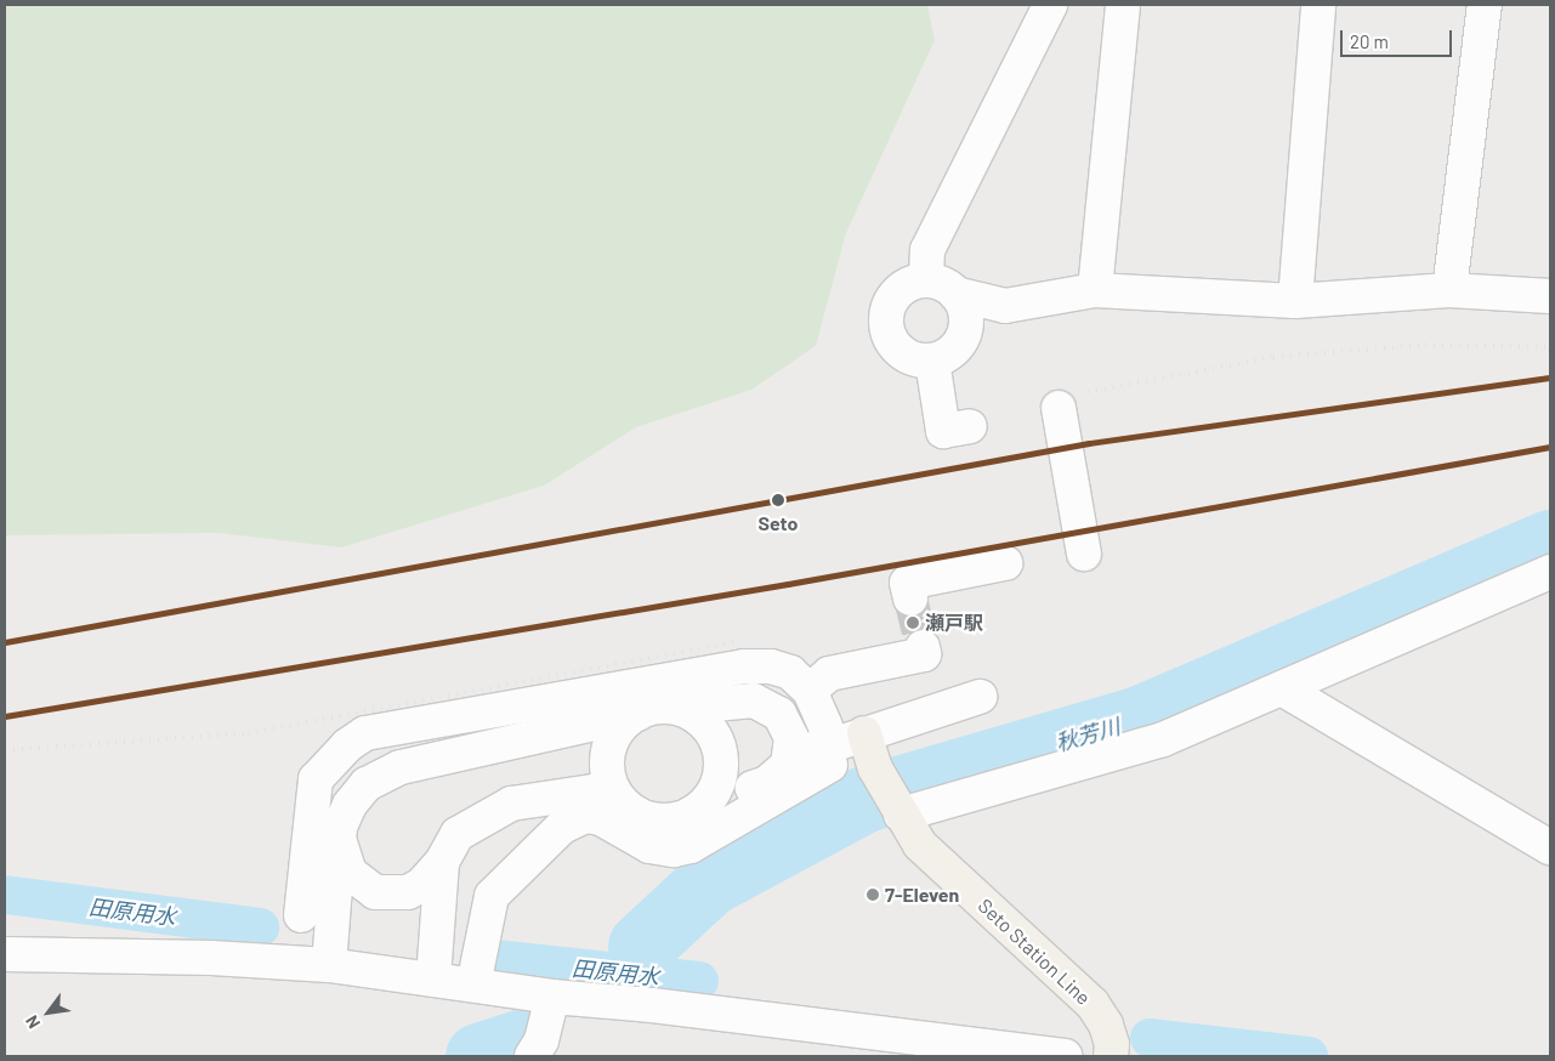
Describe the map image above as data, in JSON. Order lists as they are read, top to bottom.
{
  "streets": {
    "main road": ["Seto Station Line"]
  },
  "water": ["秋芳川", "田原用水"],
  "places": ["Seto", "瀬戸駅", "7-Eleven"],
  "scale_bar": "20 m",
  "north": "bottom left"
}
